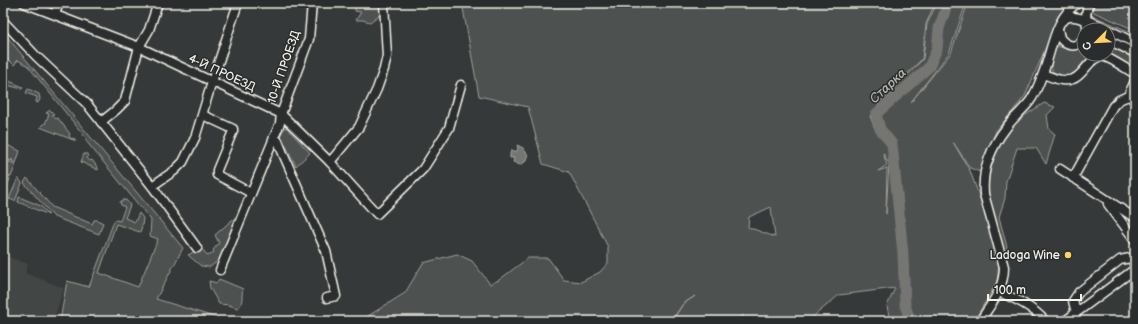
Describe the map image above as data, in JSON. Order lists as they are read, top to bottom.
{
  "streets": {
    "street": ["10-Й ПРОЕЗД", "4-Й ПРОЕЗД"]
  },
  "crossings": [
    ["10-Й ПРОЕЗД", "4-Й ПРОЕЗД"]
  ],
  "water": ["Старка"],
  "places": ["Ladoga Wine"],
  "scale_bar": "100 m",
  "north": "bottom left"
}
